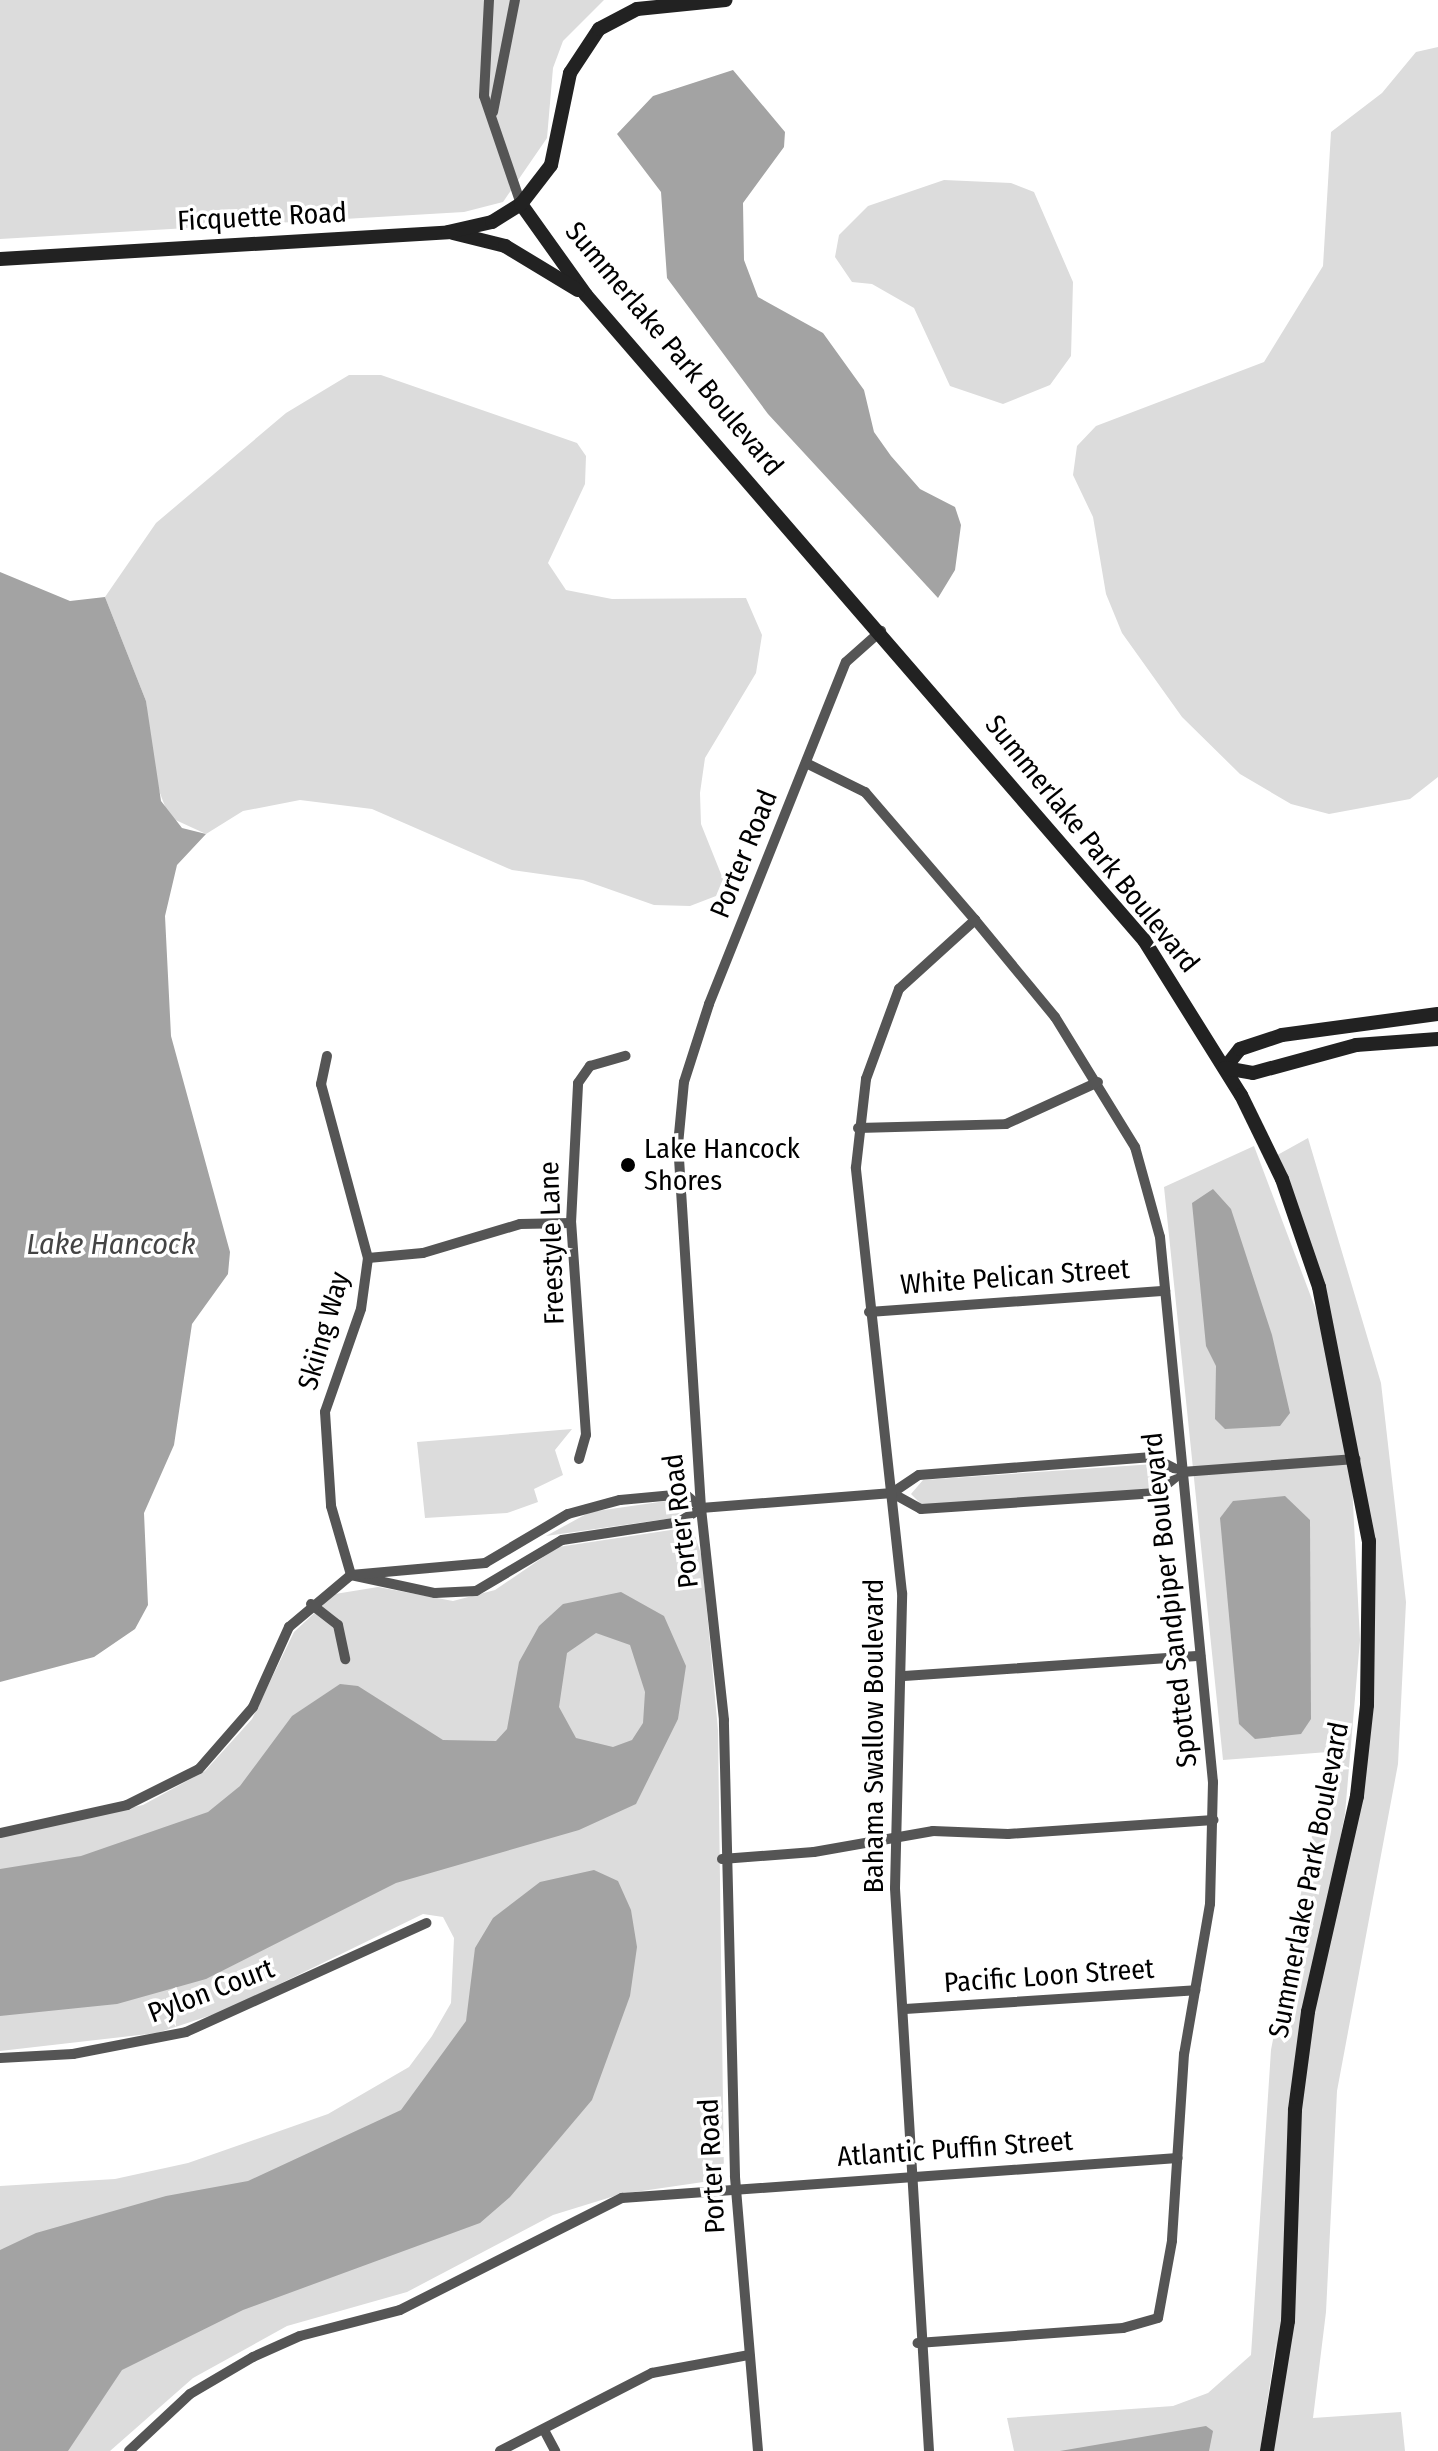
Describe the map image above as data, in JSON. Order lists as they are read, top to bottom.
{
  "streets": {
    "main road": ["Ficquette Road", "Summerlake Park Boulevard"],
    "street": [
      "Porter Road",
      "Freestyle Lane",
      "White Pelican Street",
      "Skiing Way",
      "Spotted Sandpiper Boulevard",
      "Bahama Swallow Boulevard",
      "Pacific Loon Street",
      "Pylon Court",
      "Atlantic Puffin Street"
    ]
  },
  "crossings": [
    ["Ficquette Road", "Summerlake Park Boulevard"],
    ["Summerlake Park Boulevard", "Porter Road"],
    ["Porter Road", "Spotted Sandpiper Boulevard"],
    ["Porter Road", "Atlantic Puffin Street"],
    ["White Pelican Street", "Spotted Sandpiper Boulevard"],
    ["White Pelican Street", "Bahama Swallow Boulevard"],
    ["Spotted Sandpiper Boulevard", "Bahama Swallow Boulevard"],
    ["Spotted Sandpiper Boulevard", "Pacific Loon Street"],
    ["Spotted Sandpiper Boulevard", "Atlantic Puffin Street"],
    ["Bahama Swallow Boulevard", "Pacific Loon Street"],
    ["Bahama Swallow Boulevard", "Atlantic Puffin Street"]
  ],
  "water": ["Lake Hancock"],
  "places": ["Lake Hancock Shores"]
}
